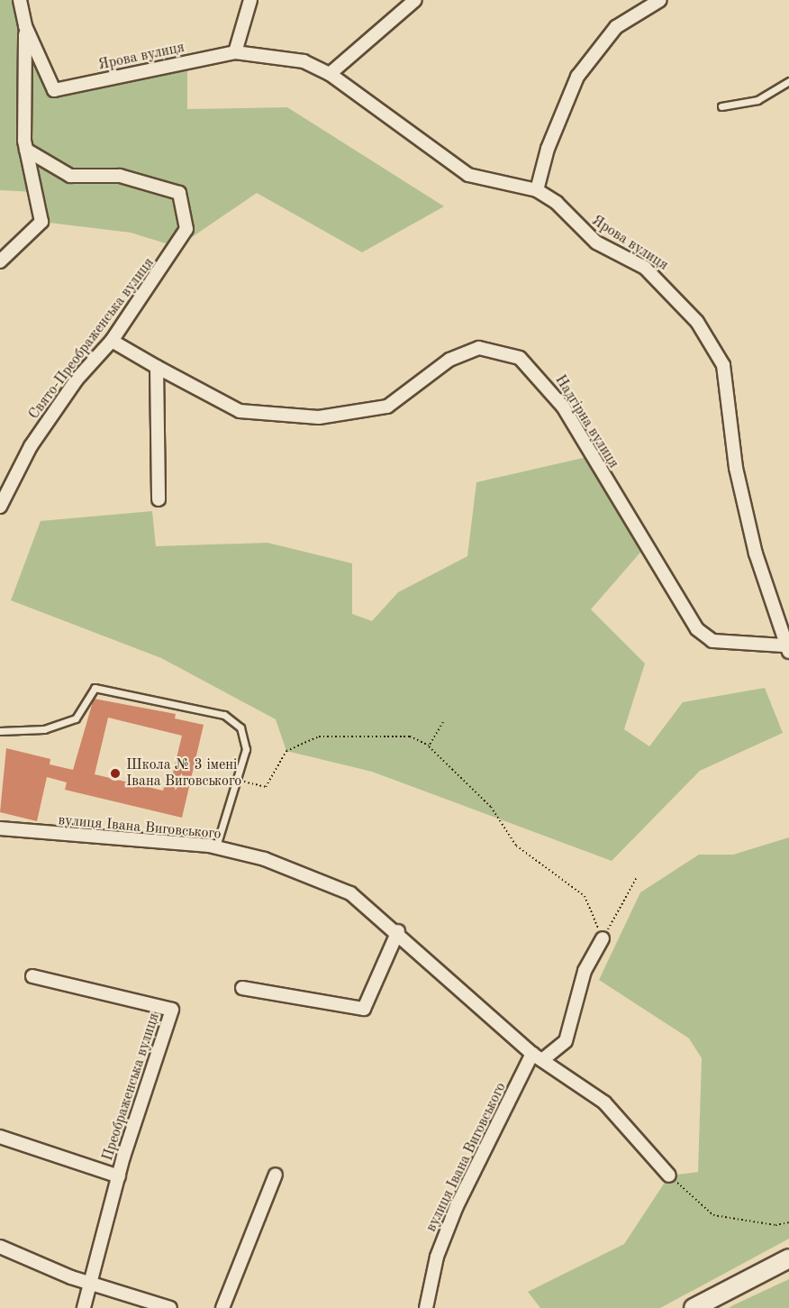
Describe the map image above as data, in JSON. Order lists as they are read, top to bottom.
{
  "streets": {
    "street": [
      "Ярова вулиця",
      "Свято-Преображенська вулиця",
      "Надгірна вулиця",
      "вулиця Івана Виговського",
      "Преображенська вулиця"
    ]
  },
  "crossings": [
    ["Ярова вулиця", "Надгірна вулиця"],
    ["Свято-Преображенська вулиця", "Надгірна вулиця"]
  ],
  "places": ["Школа № 3 імені Івана Виговського"]
}
